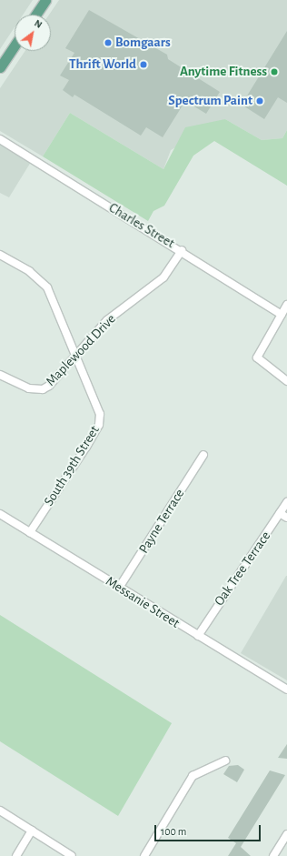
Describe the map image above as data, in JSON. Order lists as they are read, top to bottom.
{
  "streets": {
    "street": [
      "Charles Street",
      "Maplewood Drive",
      "South 39th Street",
      "Payne Terrace",
      "Oak Tree Terrace",
      "Messanie Street"
    ]
  },
  "crossings": [
    ["Charles Street", "Maplewood Drive"],
    ["Maplewood Drive", "South 39th Street"],
    ["South 39th Street", "Messanie Street"],
    ["Payne Terrace", "Messanie Street"],
    ["Oak Tree Terrace", "Messanie Street"]
  ],
  "places": [
    "Bomgaars",
    "Thrift World",
    "Anytime Fitness",
    "Spectrum Paint"
  ],
  "scale_bar": "100 m",
  "north": "top right"
}
